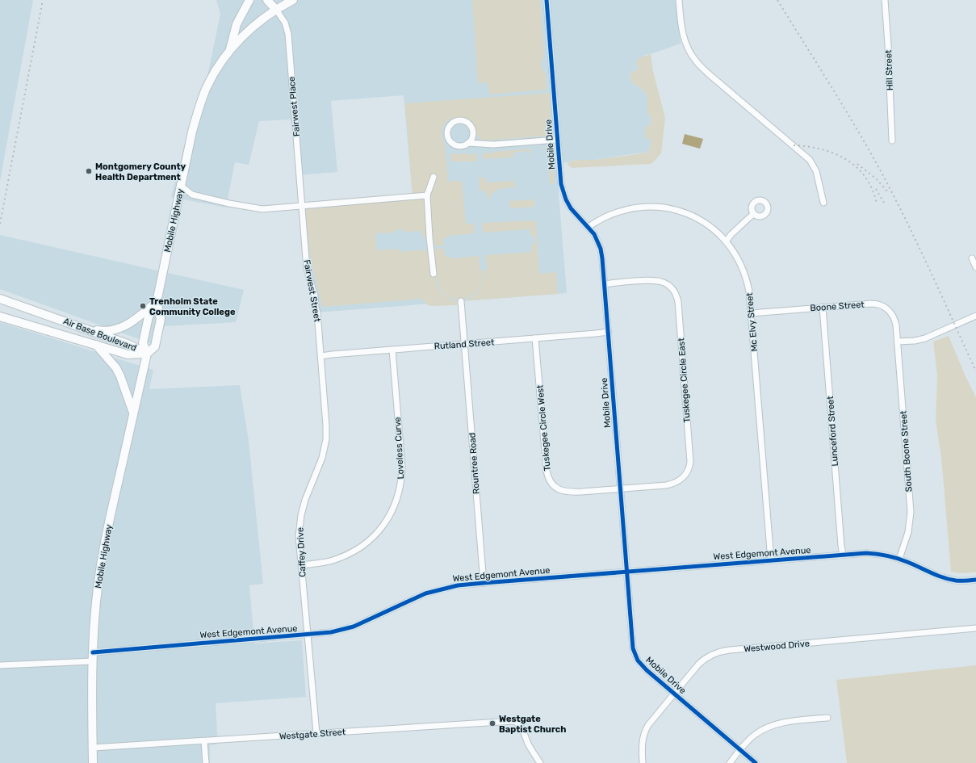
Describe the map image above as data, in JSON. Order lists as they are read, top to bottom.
{
  "streets": {
    "main road": ["Mobile Highway", "Air Base Boulevard"],
    "street": [
      "Hill Street",
      "Fairwest Place",
      "Mobile Drive",
      "Fairwest Street",
      "Boone Street",
      "Mc Elvy Street",
      "Rutland Street",
      "Tuskegee Circle East",
      "Tuskegee Circle West",
      "Lunceford Street",
      "Loveless Curve",
      "South Boone Street",
      "Rountree Road",
      "Caffey Drive",
      "West Edgemont Avenue",
      "Westwood Drive",
      "Westgate Street"
    ]
  },
  "crossings": [
    ["Fairwest Place", "Fairwest Street"],
    ["Mobile Drive", "Mc Elvy Street"],
    ["Mobile Drive", "Rutland Street"],
    ["Mobile Drive", "Tuskegee Circle East"],
    ["Mobile Drive", "Tuskegee Circle West"],
    ["Mobile Drive", "West Edgemont Avenue"],
    ["Mobile Drive", "Westwood Drive"],
    ["Mobile Highway", "Air Base Boulevard"],
    ["Mobile Highway", "West Edgemont Avenue"],
    ["Mobile Highway", "Westgate Street"],
    ["Fairwest Street", "Rutland Street"],
    ["Fairwest Street", "Caffey Drive"],
    ["Boone Street", "Mc Elvy Street"],
    ["Boone Street", "Lunceford Street"],
    ["Boone Street", "South Boone Street"],
    ["Mc Elvy Street", "West Edgemont Avenue"],
    ["Rutland Street", "Tuskegee Circle West"],
    ["Rutland Street", "Loveless Curve"],
    ["Rutland Street", "Rountree Road"],
    ["Rutland Street", "Caffey Drive"],
    ["Tuskegee Circle East", "Tuskegee Circle West"],
    ["Lunceford Street", "West Edgemont Avenue"],
    ["Loveless Curve", "Caffey Drive"],
    ["South Boone Street", "West Edgemont Avenue"],
    ["Rountree Road", "West Edgemont Avenue"],
    ["Caffey Drive", "West Edgemont Avenue"],
    ["Caffey Drive", "Westgate Street"]
  ],
  "places": ["Montgomery County Health Department", "Trenholm State Community College", "Westgate Baptist Church"]
}
